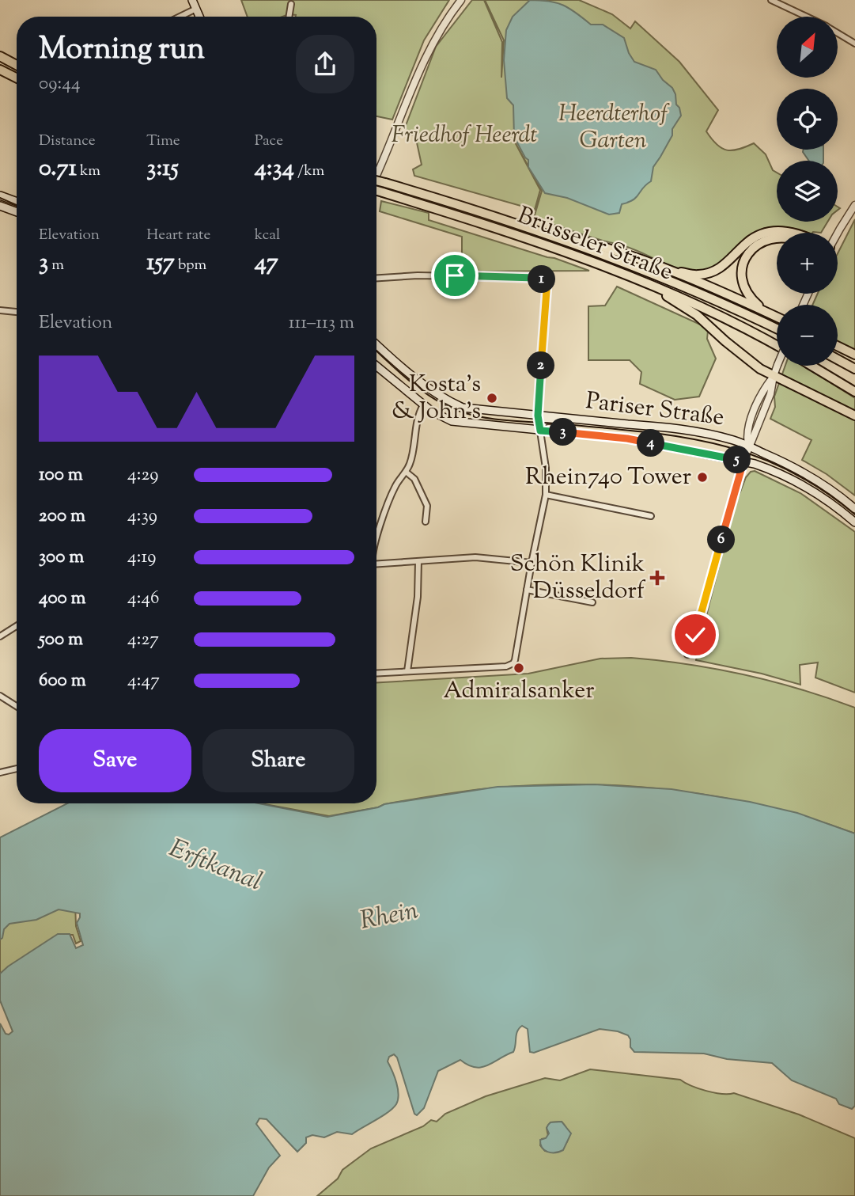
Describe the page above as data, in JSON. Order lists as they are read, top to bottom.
{
  "streets": {
    "highway": ["Brüsseler Straße"],
    "main road": ["Pariser Straße"]
  },
  "water": ["Erftkanal", "Rhein"],
  "parks": ["Heerdterhof Garten", "Friedhof Heerdt"],
  "places": {
    "other": ["Kosta's & John's", "Rhein740 Tower", "Admiralsanker"],
    "health": ["Schön Klinik Düsseldorf"]
  },
  "north": "top right",
  "page": {
    "map_buttons": ["+", "−"],
    "heading": ["Morning run", "09:44"],
    "stats": [
      ["Distance", "0.71 km"],
      ["Time", "3:15"],
      ["Pace", "4:34 /km"],
      ["Elevation", "3 m"],
      ["Heart rate", "157 bpm"],
      ["kcal", "47"]
    ],
    "pins": [
      "1",
      "2",
      "3",
      "4",
      "5",
      "6"
    ],
    "chart": ["Elevation", "111–113 m"],
    "list": [
      {
        "name": "100 m",
        "note": "4:29"
      },
      {
        "name": "200 m",
        "note": "4:39"
      },
      {
        "name": "300 m",
        "note": "4:19"
      },
      {
        "name": "400 m",
        "note": "4:46"
      },
      {
        "name": "500 m",
        "note": "4:27"
      },
      {
        "name": "600 m",
        "note": "4:47"
      }
    ],
    "buttons": ["Save", "Share"]
  }
}
